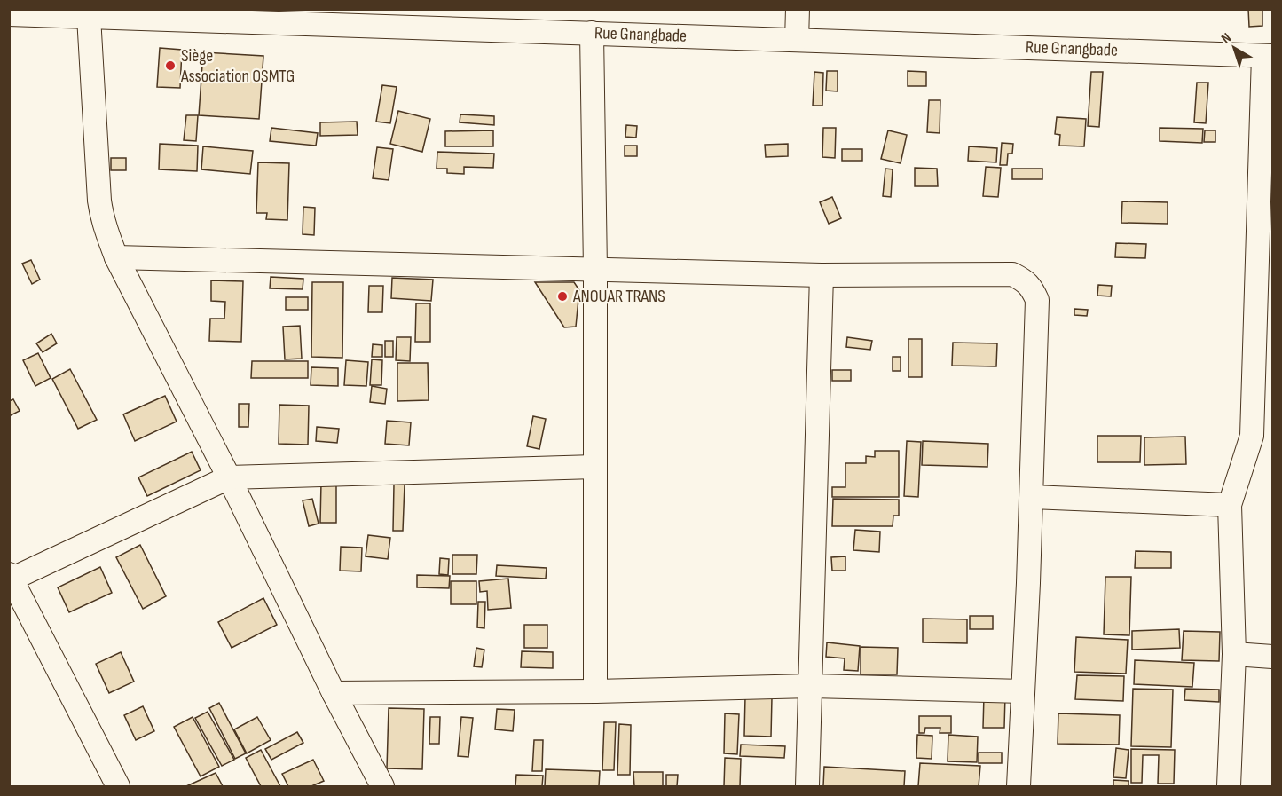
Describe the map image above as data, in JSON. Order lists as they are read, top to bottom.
{
  "streets": {
    "street": ["Rue Gnangbade"]
  },
  "places": ["Siège Association OSMTG", "ANOUAR TRANS"],
  "north": "top left"
}
